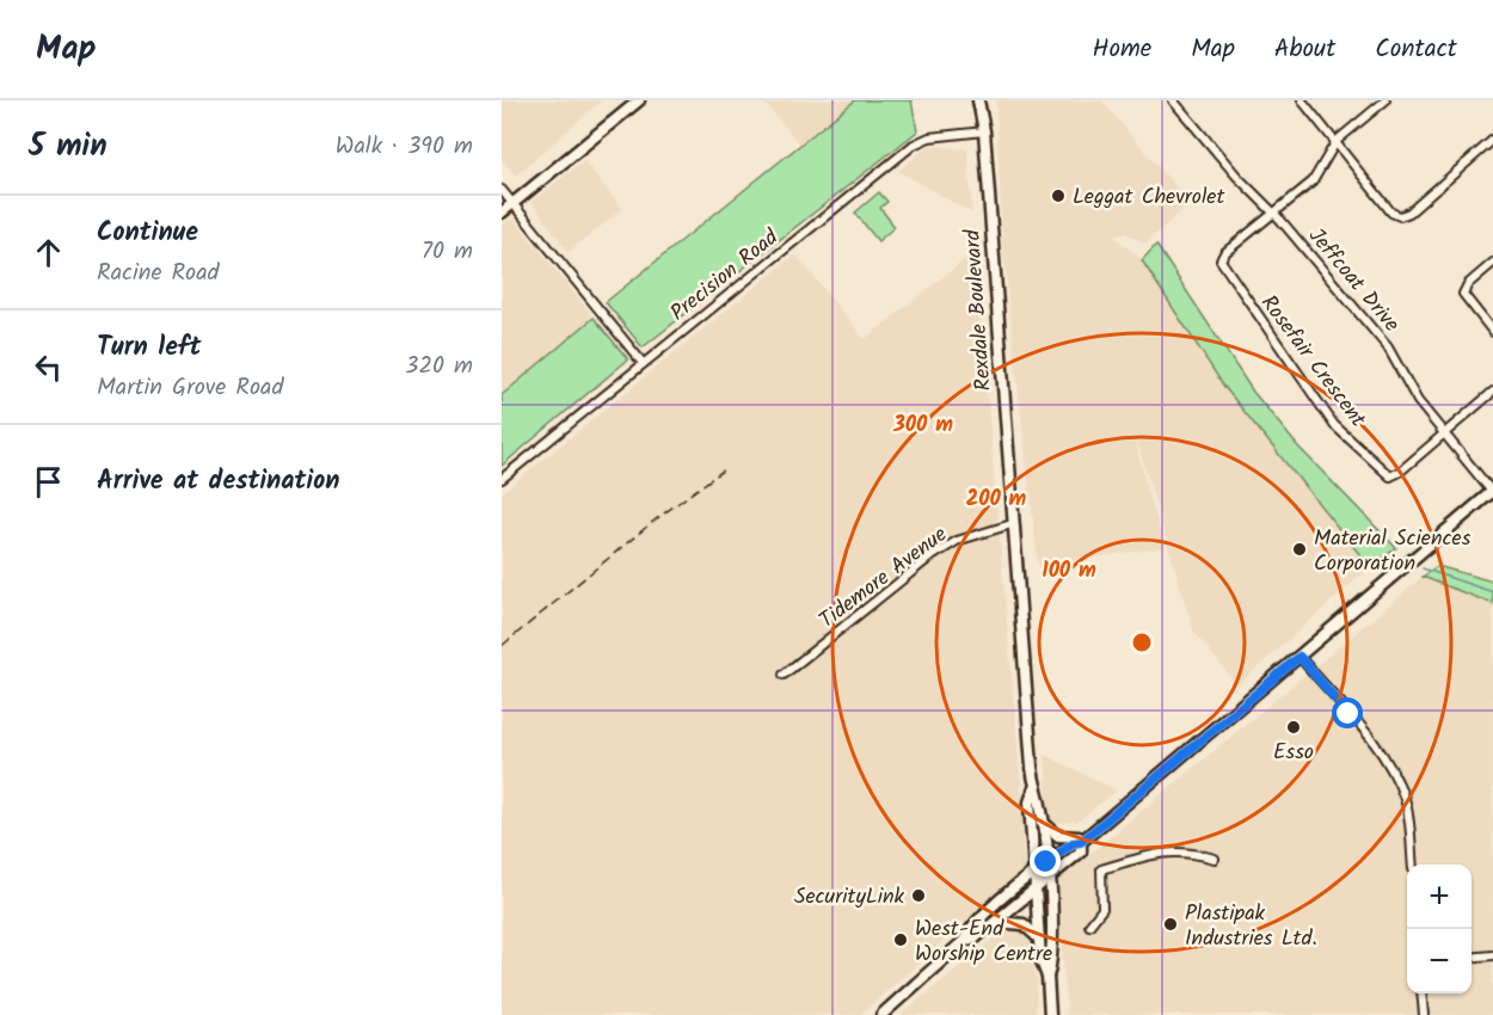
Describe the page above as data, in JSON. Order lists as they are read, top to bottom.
{
  "streets": {
    "main road": ["Rexdale Boulevard"],
    "street": [
      "Precision Road",
      "Jeffcoat Drive",
      "Rosefair Crescent",
      "Tidemore Avenue"
    ]
  },
  "crossings": [
    ["Precision Road", "Rexdale Boulevard"],
    ["Jeffcoat Drive", "Rosefair Crescent"],
    ["Rexdale Boulevard", "Tidemore Avenue"]
  ],
  "places": [
    "Leggat Chevrolet",
    "Material Sciences Corporation",
    "Esso",
    "SecurityLink",
    "Plastipak Industries Ltd.",
    "West-End Worship Centre"
  ],
  "page": {
    "header": "Map",
    "nav": [
      "Home",
      "Map",
      "About",
      "Contact"
    ],
    "heading": ["5 min", "Walk · 390 m"],
    "list": [
      ["Continue", "Racine Road", "70 m"],
      ["Turn left", "Martin Grove Road", "320 m"],
      "Arrive at destination"
    ],
    "map_buttons": ["+", "−"]
  },
  "rings": ["300 m", "200 m", "100 m"]
}
